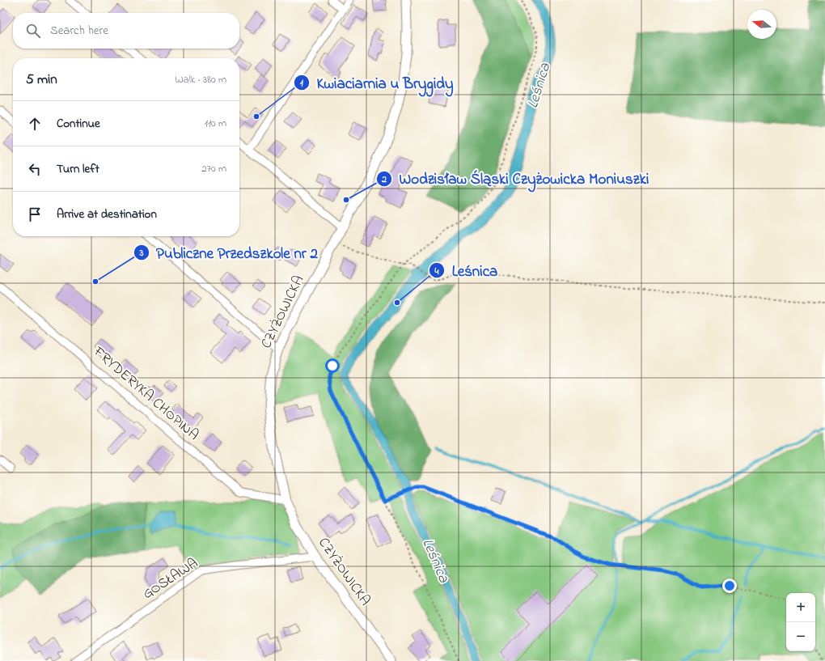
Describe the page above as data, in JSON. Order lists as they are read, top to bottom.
{
  "streets": {
    "street": ["CZYŻOWICKA", "FRYDERYKA CHOPINA", "GOSŁAWA"]
  },
  "crossings": [
    ["CZYŻOWICKA", "FRYDERYKA CHOPINA"],
    ["CZYŻOWICKA", "GOSŁAWA"]
  ],
  "water": ["Leśnica"],
  "places": [
    "Kwiaciarnia u Brygidy",
    "Wodzisław Śląski Czyżowicka Moniuszki",
    "Publiczne Przedszkole nr 2",
    "Leśnica"
  ],
  "north": "left",
  "page": {
    "search": "Search here",
    "heading": ["5 min", "Walk · 380 m"],
    "list": [
      ["Continue", "110 m"],
      ["Turn left", "270 m"],
      "Arrive at destination"
    ],
    "map_buttons": ["+", "−"]
  }
}
